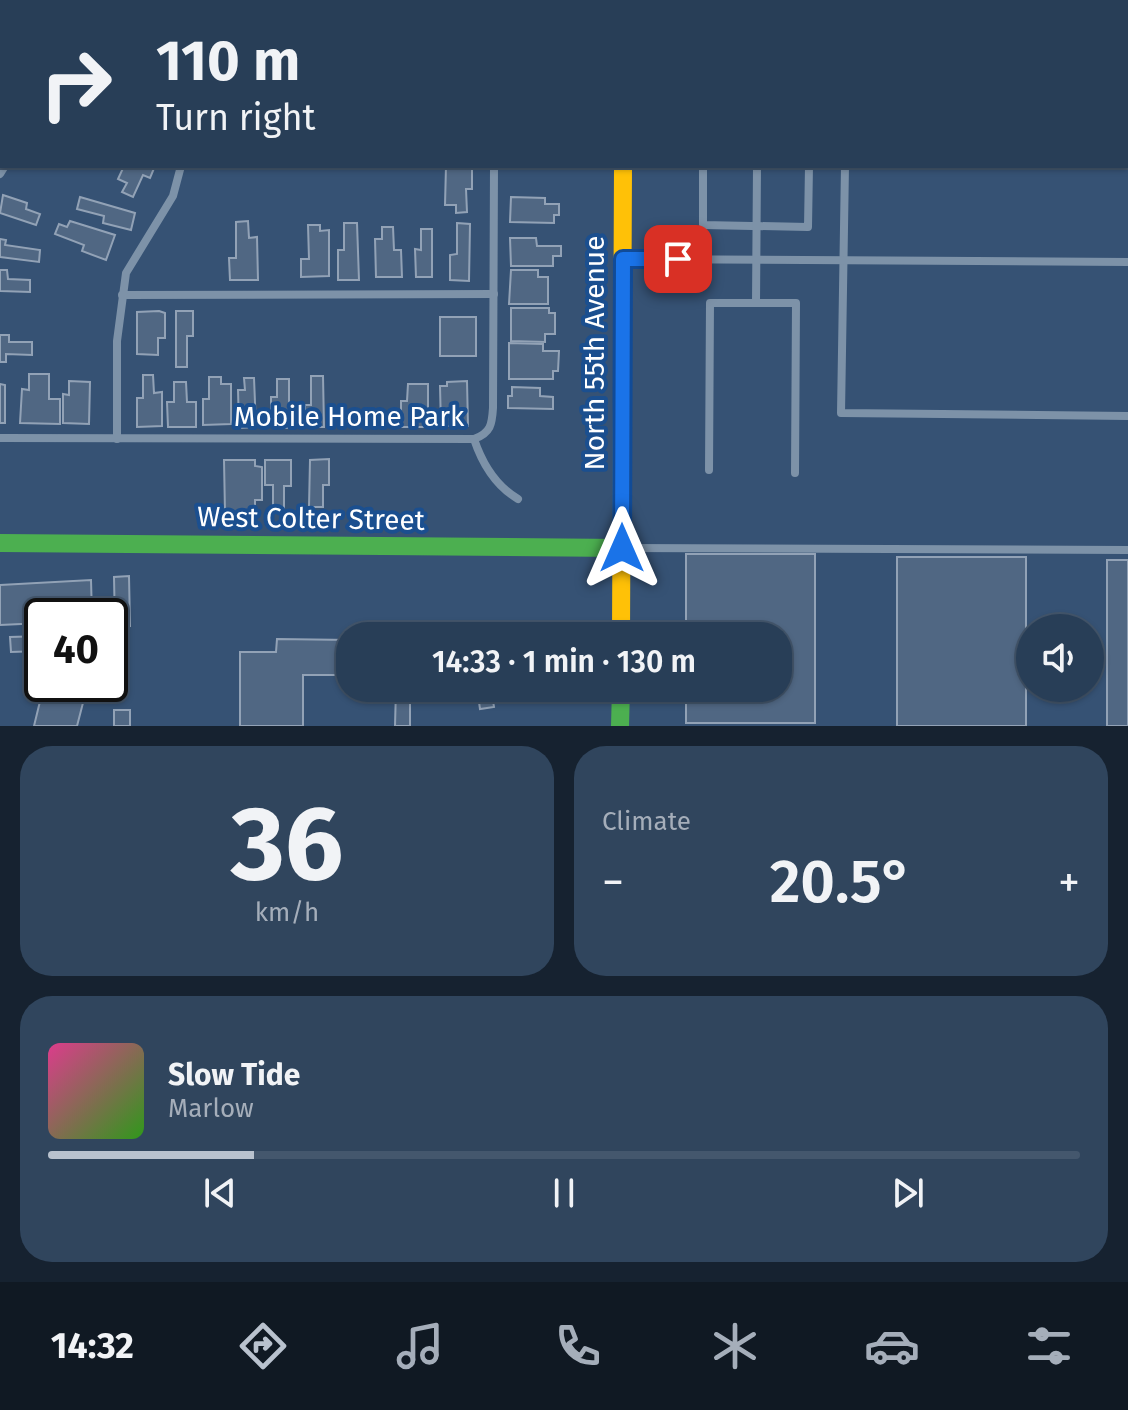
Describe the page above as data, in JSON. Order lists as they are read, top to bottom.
{
  "streets": {
    "street": ["North 55th Avenue", "West Colter Street"],
    "lane": ["Mobile Home Park"]
  },
  "crossings": [
    ["North 55th Avenue", "West Colter Street"]
  ],
  "page": {
    "turn": ["110 m", "Turn right"],
    "limit": "40",
    "trip": "14:33 · 1 min · 130 m",
    "tile": [
      ["36", "km/h"],
      "Climate"
    ],
    "heat": ["−", "20.5°", "+"],
    "song": ["Slow Tide", "Marlow"],
    "tabs": "14:32"
  }
}
